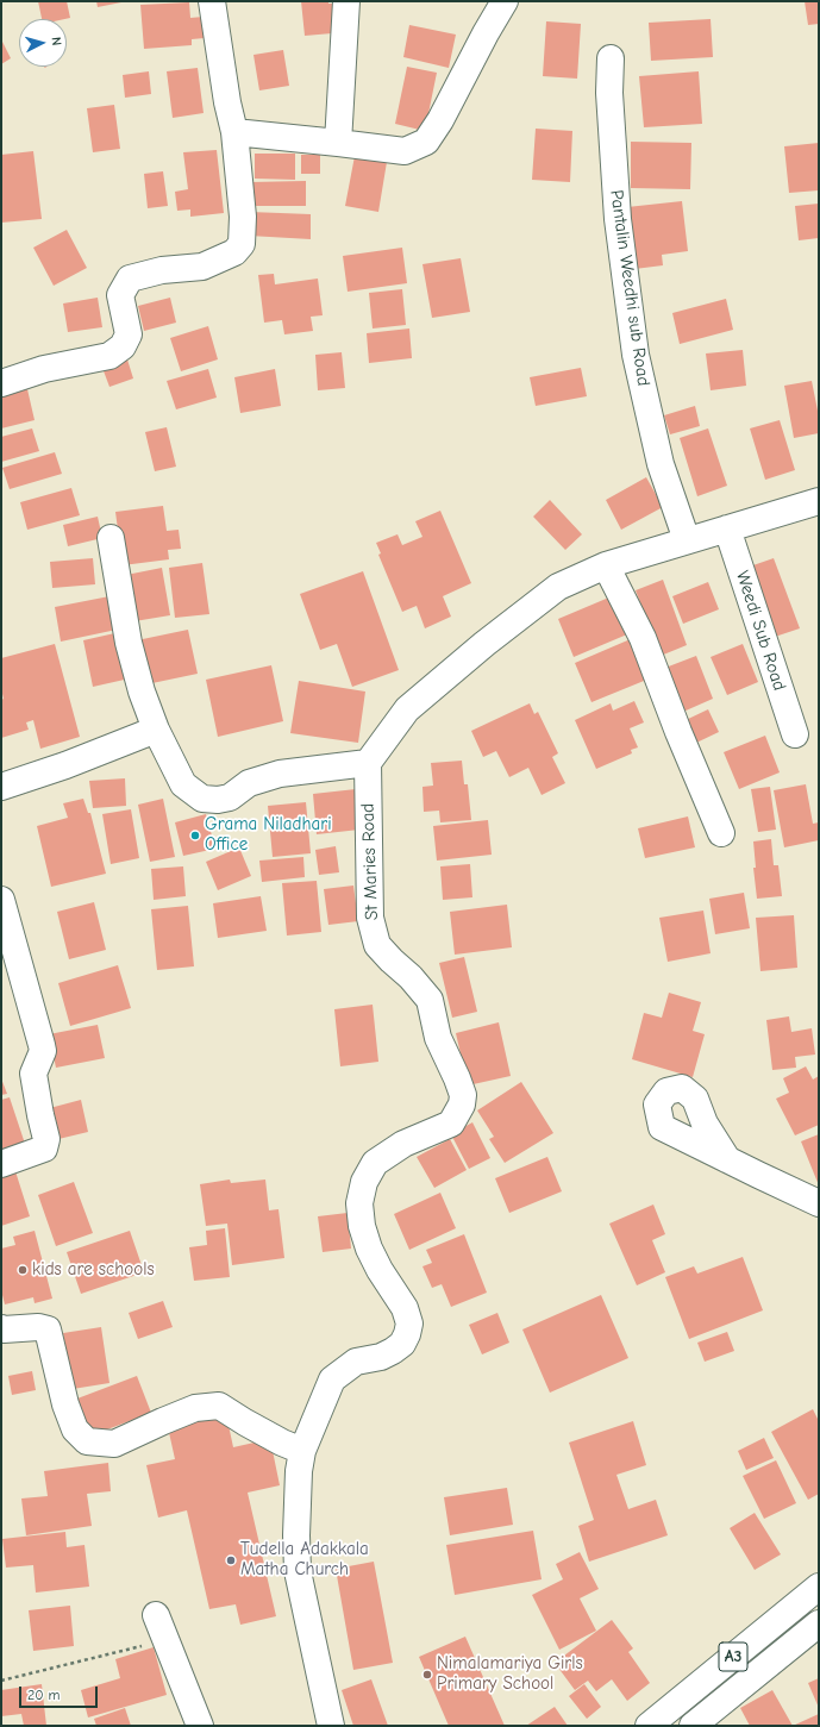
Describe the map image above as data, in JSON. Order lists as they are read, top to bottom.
{
  "streets": {
    "main road": [
      "Pantalin Weedhi sub Road",
      "Weedi Sub Road",
      "St Maries Road",
      "A3"
    ]
  },
  "places": [
    "Grama Niladhari Office",
    "kids are schools",
    "Tudella Adakkala Matha Church",
    "Nimalamariya Girls Primary School"
  ],
  "scale_bar": "20 m",
  "north": "right"
}
